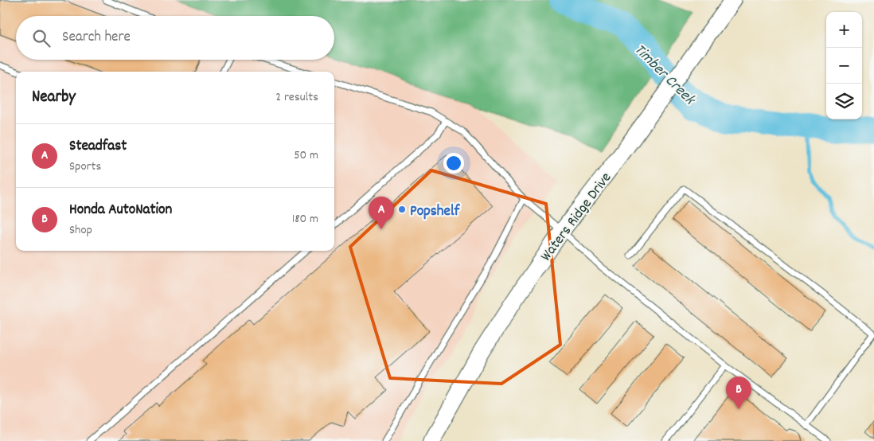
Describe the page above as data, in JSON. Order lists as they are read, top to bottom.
{
  "streets": {
    "street": ["Waters Ridge Drive"]
  },
  "water": ["Timber Creek"],
  "places": ["Popshelf"],
  "page": {
    "map_buttons": ["+", "−"],
    "search": "Search here",
    "heading": ["Nearby", "2 results"],
    "list": [
      {
        "mark": "A",
        "name": "Steadfast",
        "note": "Sports",
        "value": "50 m"
      },
      {
        "mark": "B",
        "name": "Honda AutoNation",
        "note": "Shop",
        "value": "180 m"
      }
    ],
    "pins": ["A", "B"]
  }
}
